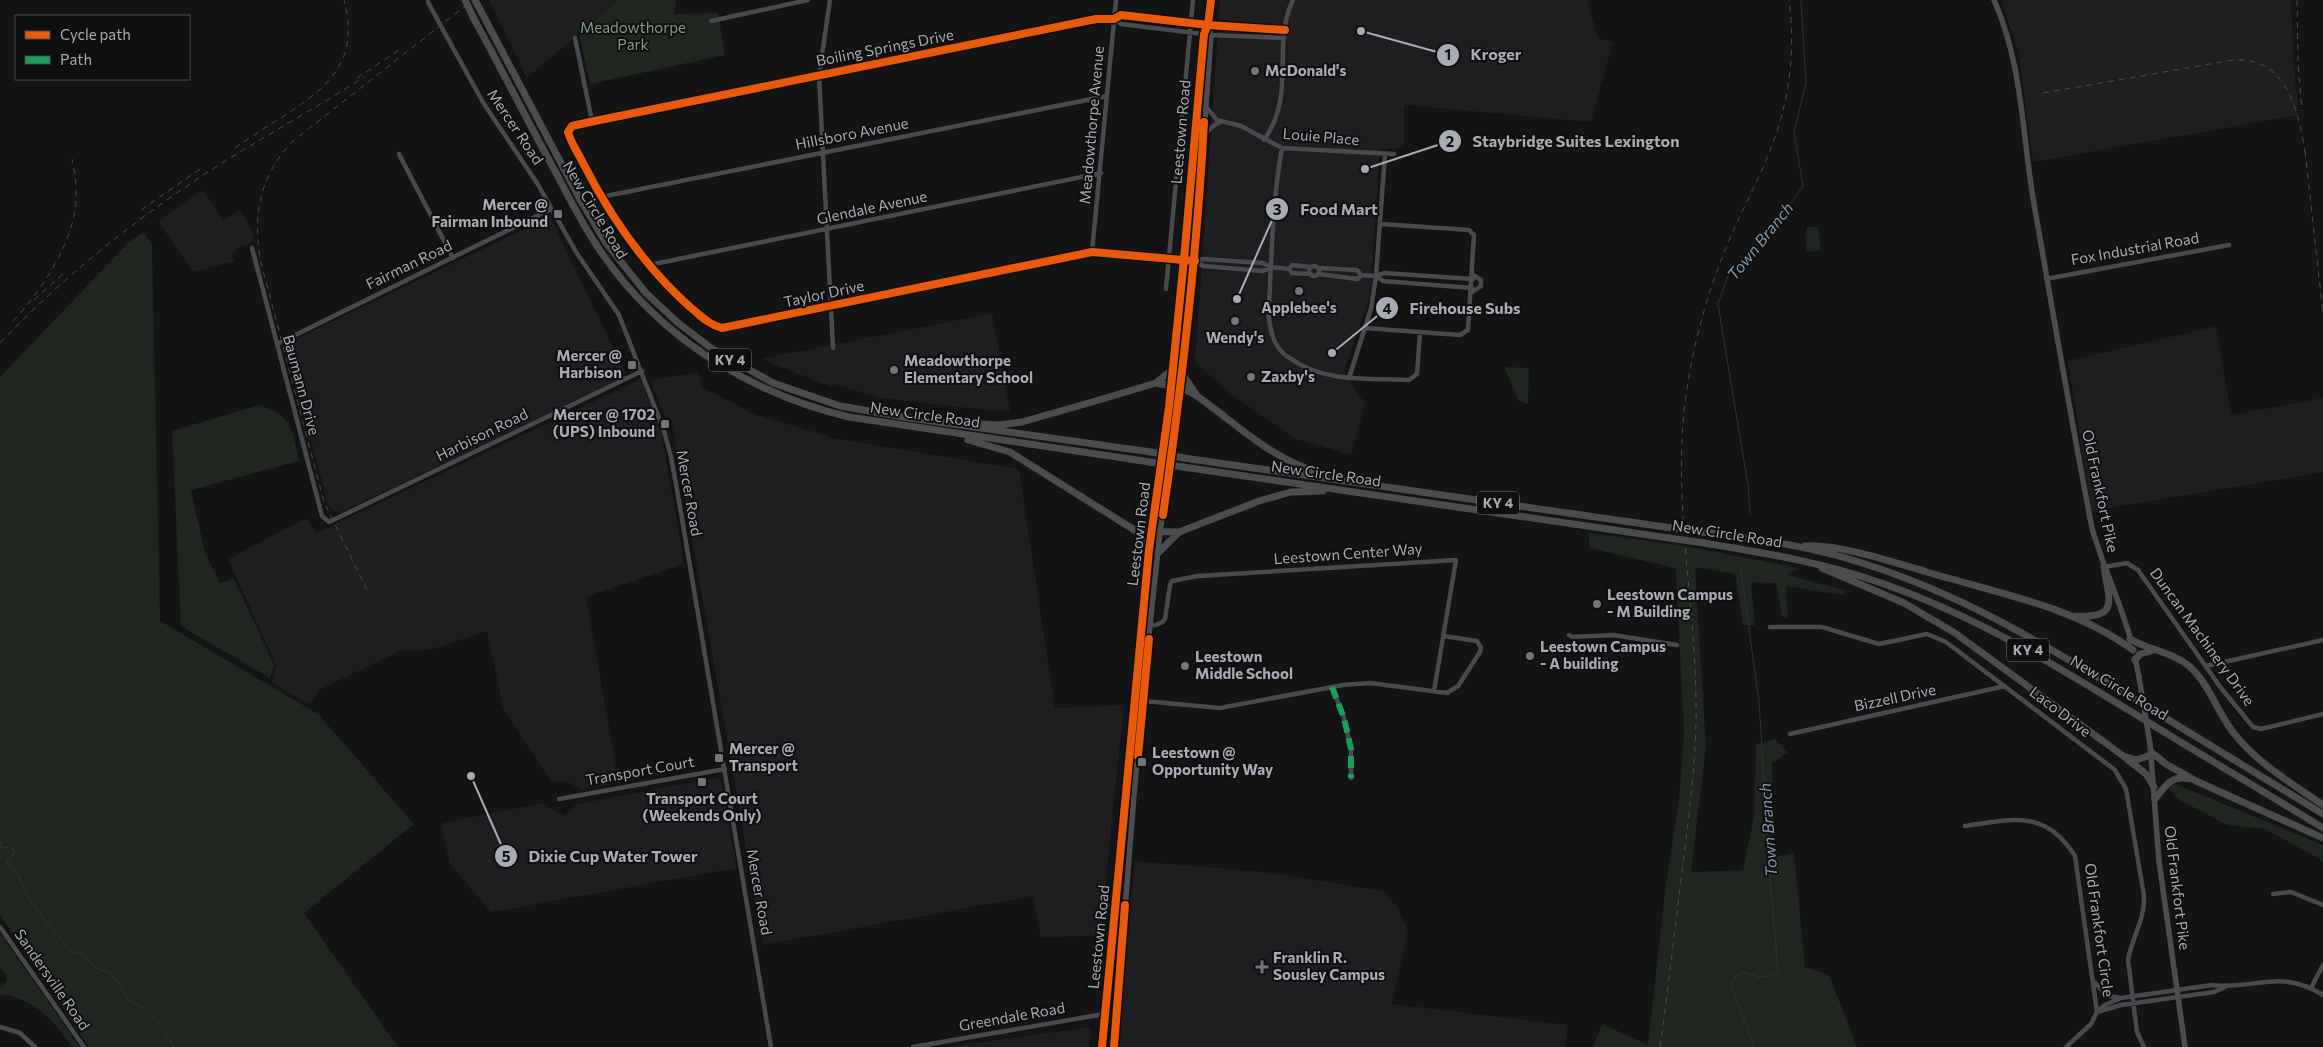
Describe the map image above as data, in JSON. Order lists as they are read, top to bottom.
{
  "streets": {
    "highway": ["New Circle Road", "KY 4"],
    "main road": ["Leestown Road", "Old Frankfort Pike"],
    "street": [
      "Boiling Springs Drive",
      "Meadowthorpe Avenue",
      "Mercer Road",
      "Hillsboro Avenue",
      "Louie Place",
      "Glendale Avenue",
      "Fox Industrial Road",
      "Fairman Road",
      "Taylor Drive",
      "Baumann Drive",
      "Harbison Road",
      "Leestown Center Way",
      "Duncan Machinery Drive",
      "Bizzell Drive",
      "Laco Drive",
      "Transport Court",
      "Old Frankfort Circle",
      "Sandersville Road",
      "Greendale Road"
    ]
  },
  "crossings": [
    ["Boiling Springs Drive", "Meadowthorpe Avenue"],
    ["Boiling Springs Drive", "Leestown Road"],
    ["Boiling Springs Drive", "Taylor Drive"],
    ["Meadowthorpe Avenue", "Hillsboro Avenue"],
    ["Meadowthorpe Avenue", "Glendale Avenue"],
    ["Meadowthorpe Avenue", "Taylor Drive"],
    ["Mercer Road", "Fairman Road"],
    ["Mercer Road", "Harbison Road"],
    ["Mercer Road", "Transport Court"],
    ["Leestown Road", "Taylor Drive"],
    ["Leestown Road", "Leestown Center Way"],
    ["Leestown Road", "Greendale Road"],
    ["Hillsboro Avenue", "Taylor Drive"],
    ["Glendale Avenue", "Taylor Drive"],
    ["Fox Industrial Road", "Old Frankfort Pike"],
    ["Fairman Road", "Baumann Drive"],
    ["Baumann Drive", "Harbison Road"],
    ["Old Frankfort Pike", "Duncan Machinery Drive"],
    ["Old Frankfort Pike", "Old Frankfort Circle"],
    ["Bizzell Drive", "Laco Drive"],
    ["Laco Drive", "Old Frankfort Circle"]
  ],
  "water": ["Town Branch"],
  "parks": ["Meadowthorpe Park"],
  "places": {
    "other": [
      "Kroger",
      "McDonald's",
      "Staybridge Suites Lexington",
      "Applebee's",
      "Food Mart",
      "Wendy's",
      "Firehouse Subs",
      "Meadowthorpe Elementary School",
      "Zaxby's",
      "Leestown Campus - M Building",
      "Leestown Campus - A building",
      "Leestown Middle School",
      "Dixie Cup Water Tower"
    ],
    "transit": [
      "Mercer @ Fairman Inbound",
      "Mercer @ Harbison",
      "Mercer @ 1702 (UPS) Inbound",
      "Mercer @ Transport",
      "Leestown @ Opportunity Way",
      "Transport Court (Weekends Only)"
    ],
    "health": ["Franklin R. Sousley Campus"]
  },
  "legend": ["Cycle path", "Path"]
}
